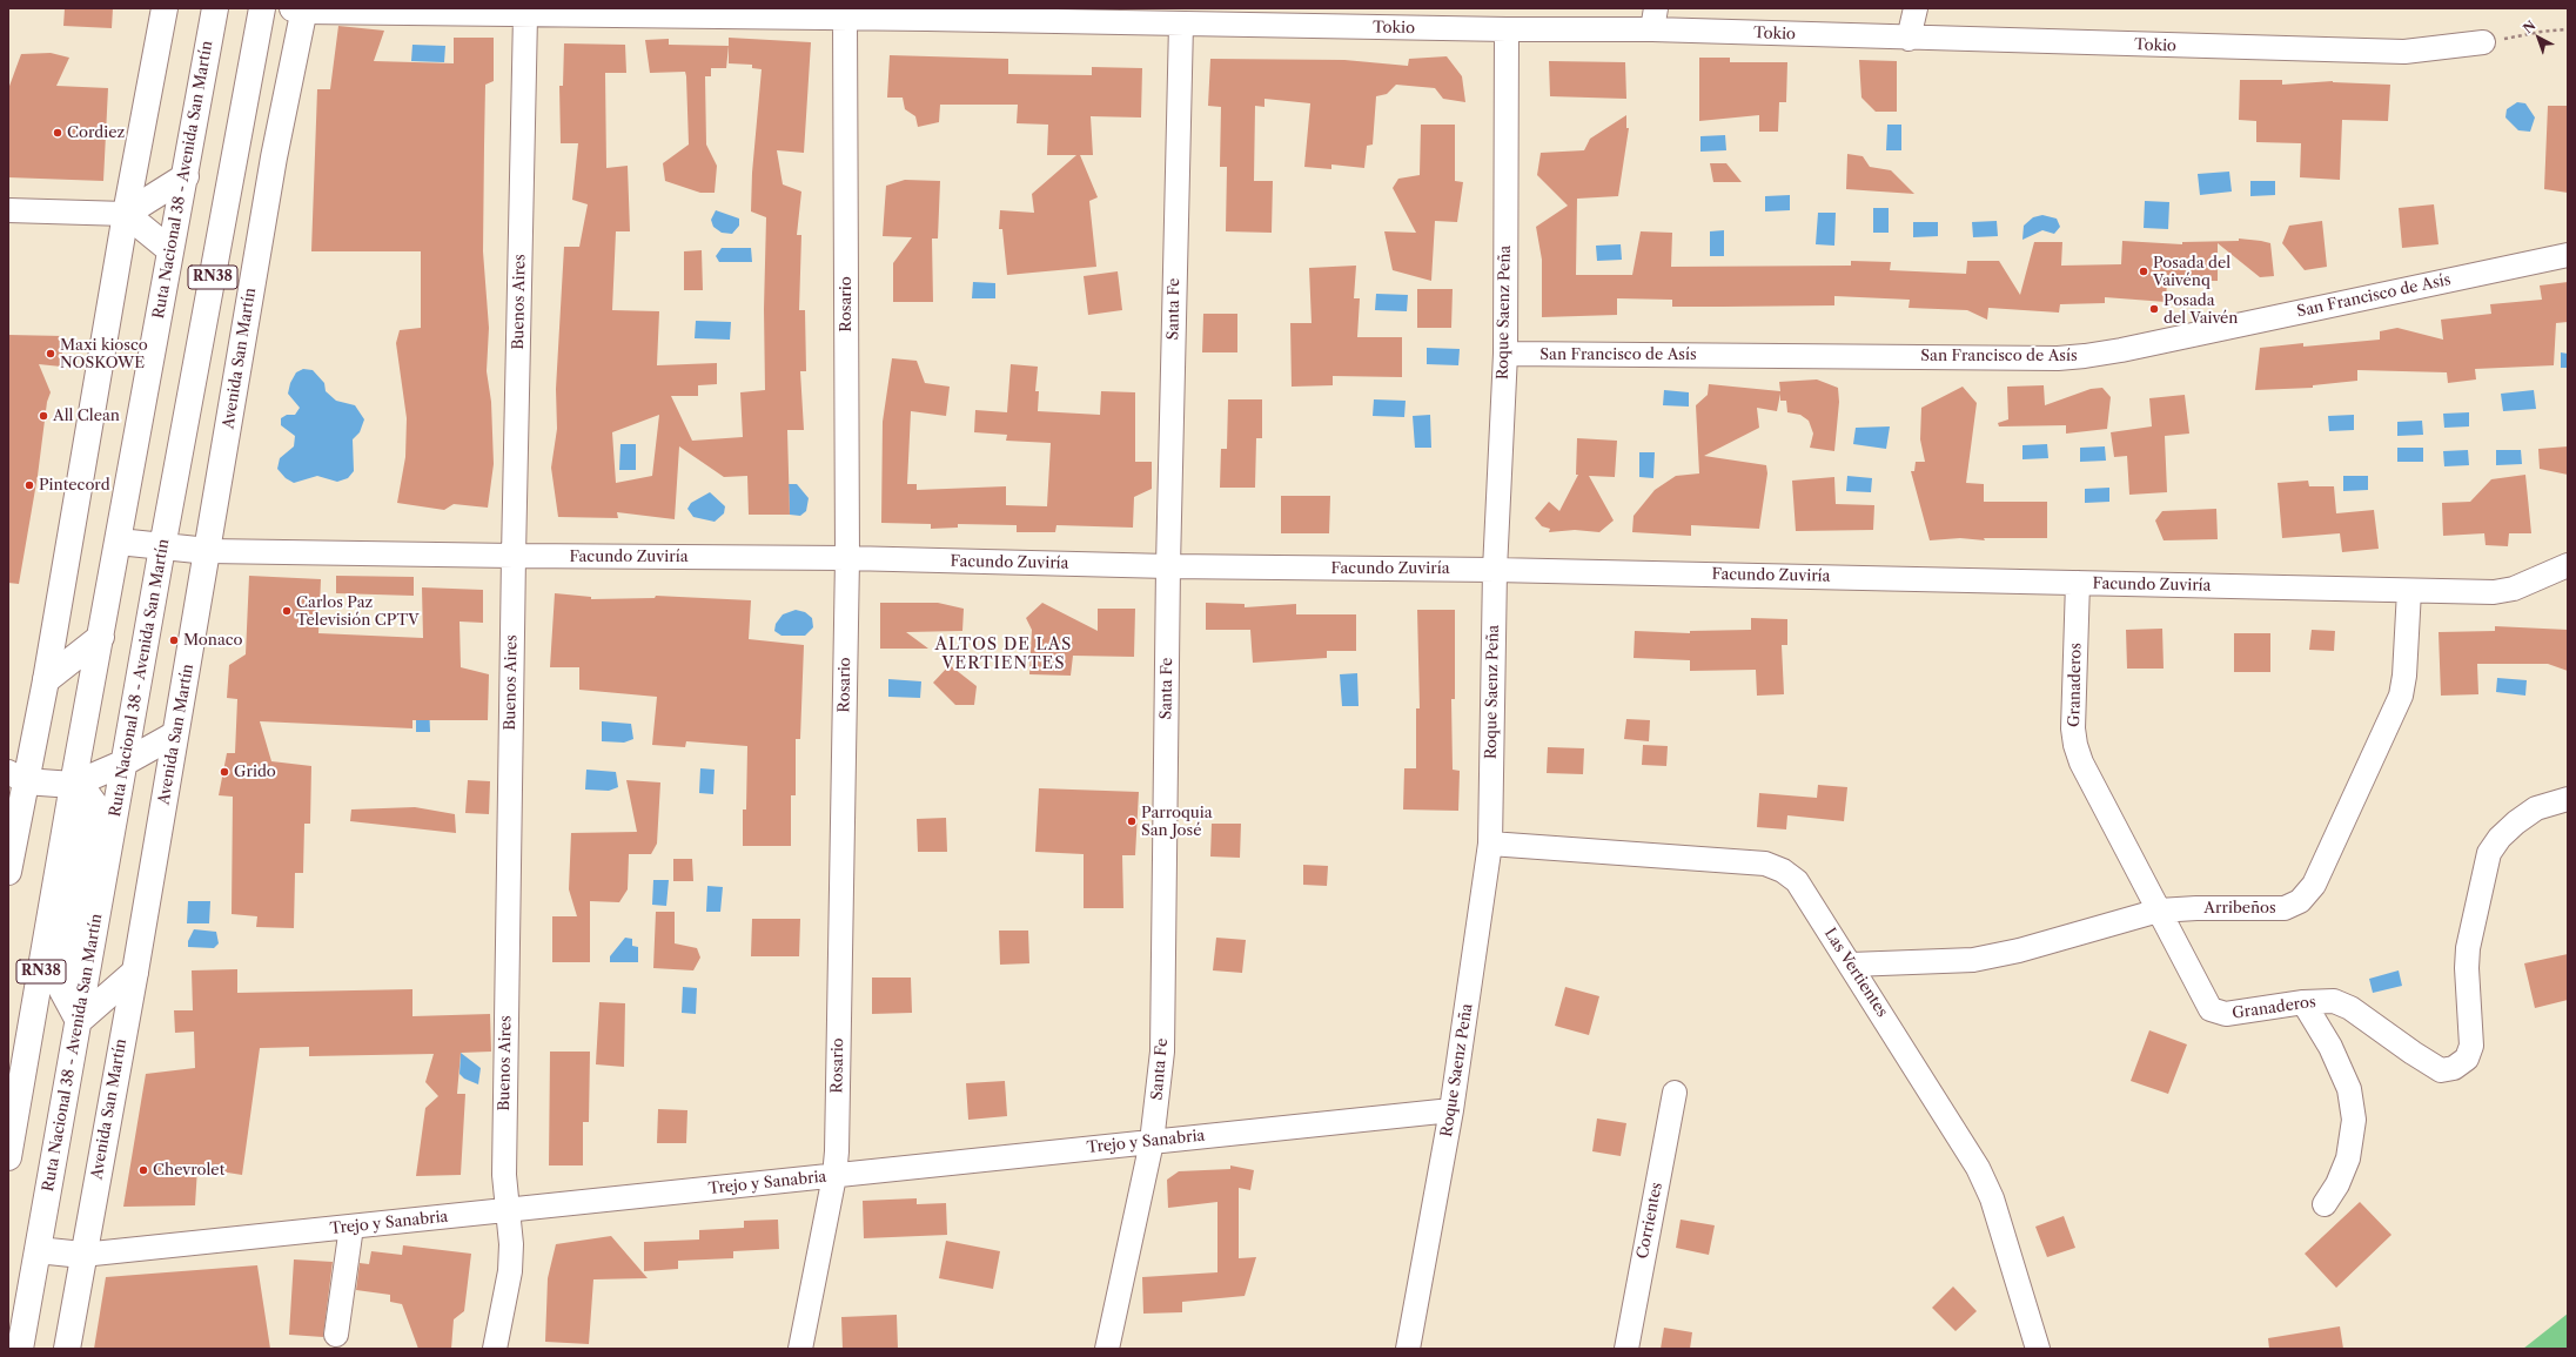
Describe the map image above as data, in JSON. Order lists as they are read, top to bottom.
{
  "streets": {
    "main road": ["Ruta Nacional 38 - Avenida San Martín", "RN38", "Avenida San Martín"],
    "street": [
      "Tokio",
      "San Francisco de Asís",
      "Buenos Aires",
      "Rosario",
      "Santa Fe",
      "Roque Saenz Peña",
      "Facundo Zuviría",
      "Granaderos",
      "Arribeños",
      "Las Vertientes",
      "Trejo y Sanabria",
      "Corrientes"
    ]
  },
  "crossings": [
    ["Tokio", "Buenos Aires"],
    ["Tokio", "Rosario"],
    ["Tokio", "Santa Fe"],
    ["Tokio", "Roque Saenz Peña"],
    ["Tokio", "Avenida San Martín"],
    ["San Francisco de Asís", "Roque Saenz Peña"],
    ["Buenos Aires", "Facundo Zuviría"],
    ["Buenos Aires", "Trejo y Sanabria"],
    ["Rosario", "Facundo Zuviría"],
    ["Rosario", "Trejo y Sanabria"],
    ["Santa Fe", "Facundo Zuviría"],
    ["Santa Fe", "Trejo y Sanabria"],
    ["Roque Saenz Peña", "Facundo Zuviría"],
    ["Roque Saenz Peña", "Las Vertientes"],
    ["Roque Saenz Peña", "Trejo y Sanabria"],
    ["Avenida San Martín", "Facundo Zuviría"],
    ["Avenida San Martín", "Trejo y Sanabria"],
    ["Facundo Zuviría", "Granaderos"],
    ["Facundo Zuviría", "Arribeños"],
    ["Granaderos", "Arribeños"],
    ["Arribeños", "Las Vertientes"]
  ],
  "districts": ["ALTOS DE LAS VERTIENTES"],
  "places": [
    "Cordiez",
    "Posada del Vaivénq",
    "Posada del Vaivén",
    "Maxi kiosco NOSKOWE",
    "All Clean",
    "Pintecord",
    "Carlos Paz Televisión CPTV",
    "Monaco",
    "Grido",
    "Parroquia San José",
    "Chevrolet"
  ],
  "north": "top left"
}
